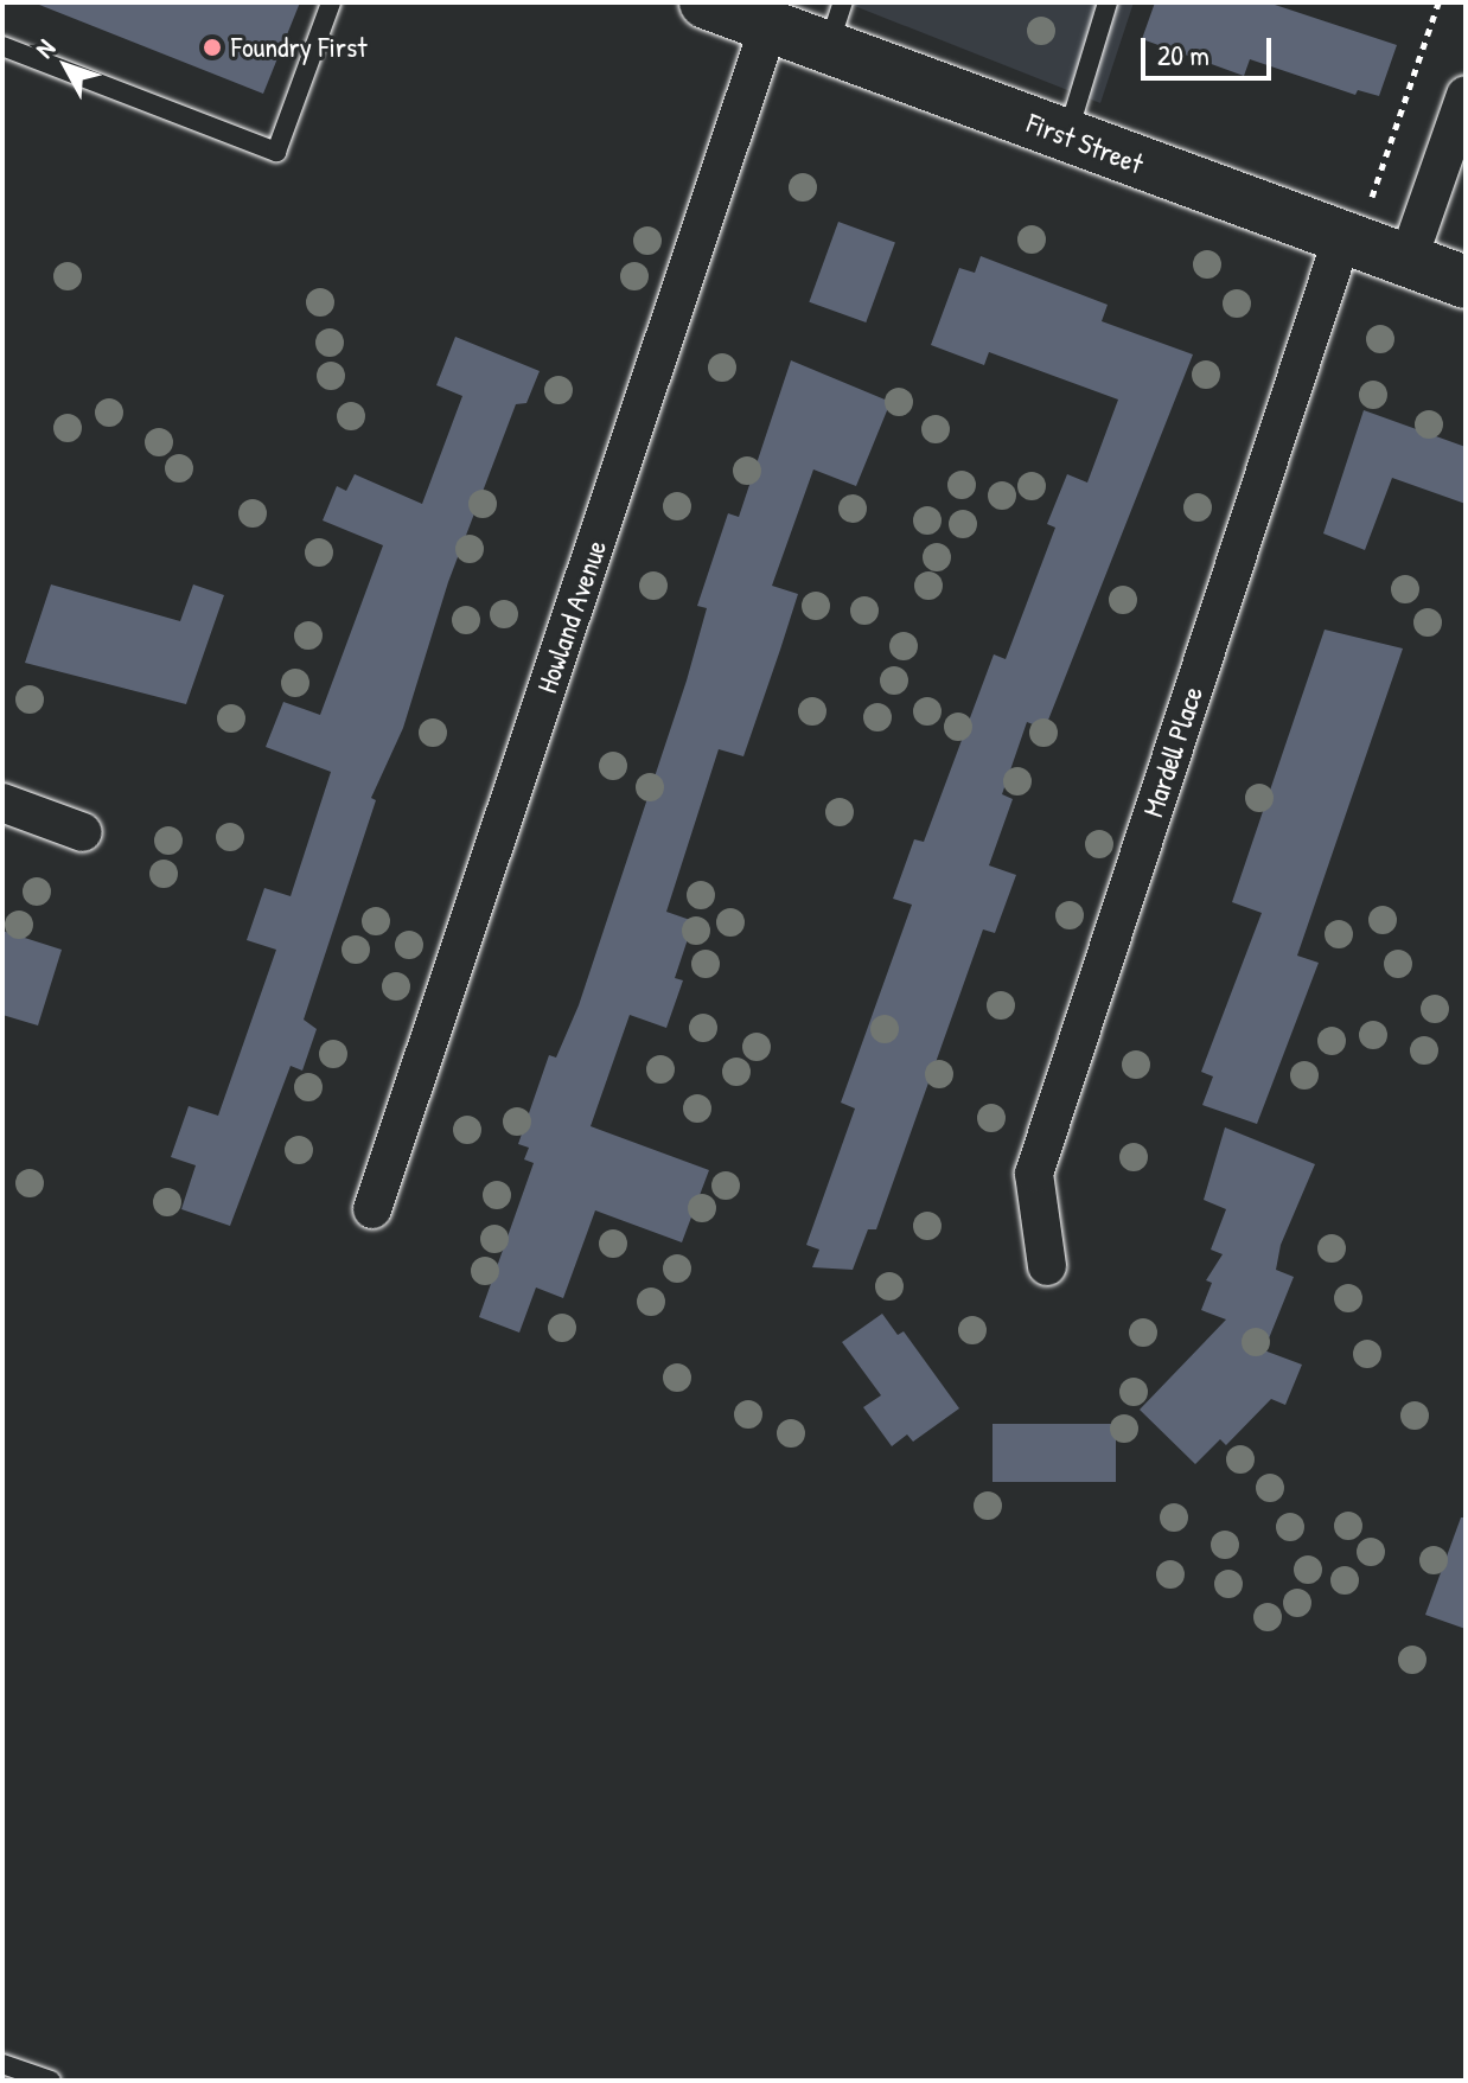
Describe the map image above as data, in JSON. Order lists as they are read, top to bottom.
{
  "streets": {
    "street": ["First Street", "Howland Avenue", "Mardell Place"]
  },
  "crossings": [
    ["First Street", "Howland Avenue"],
    ["First Street", "Mardell Place"]
  ],
  "places": ["Foundry First"],
  "scale_bar": "20 m",
  "north": "top left"
}
